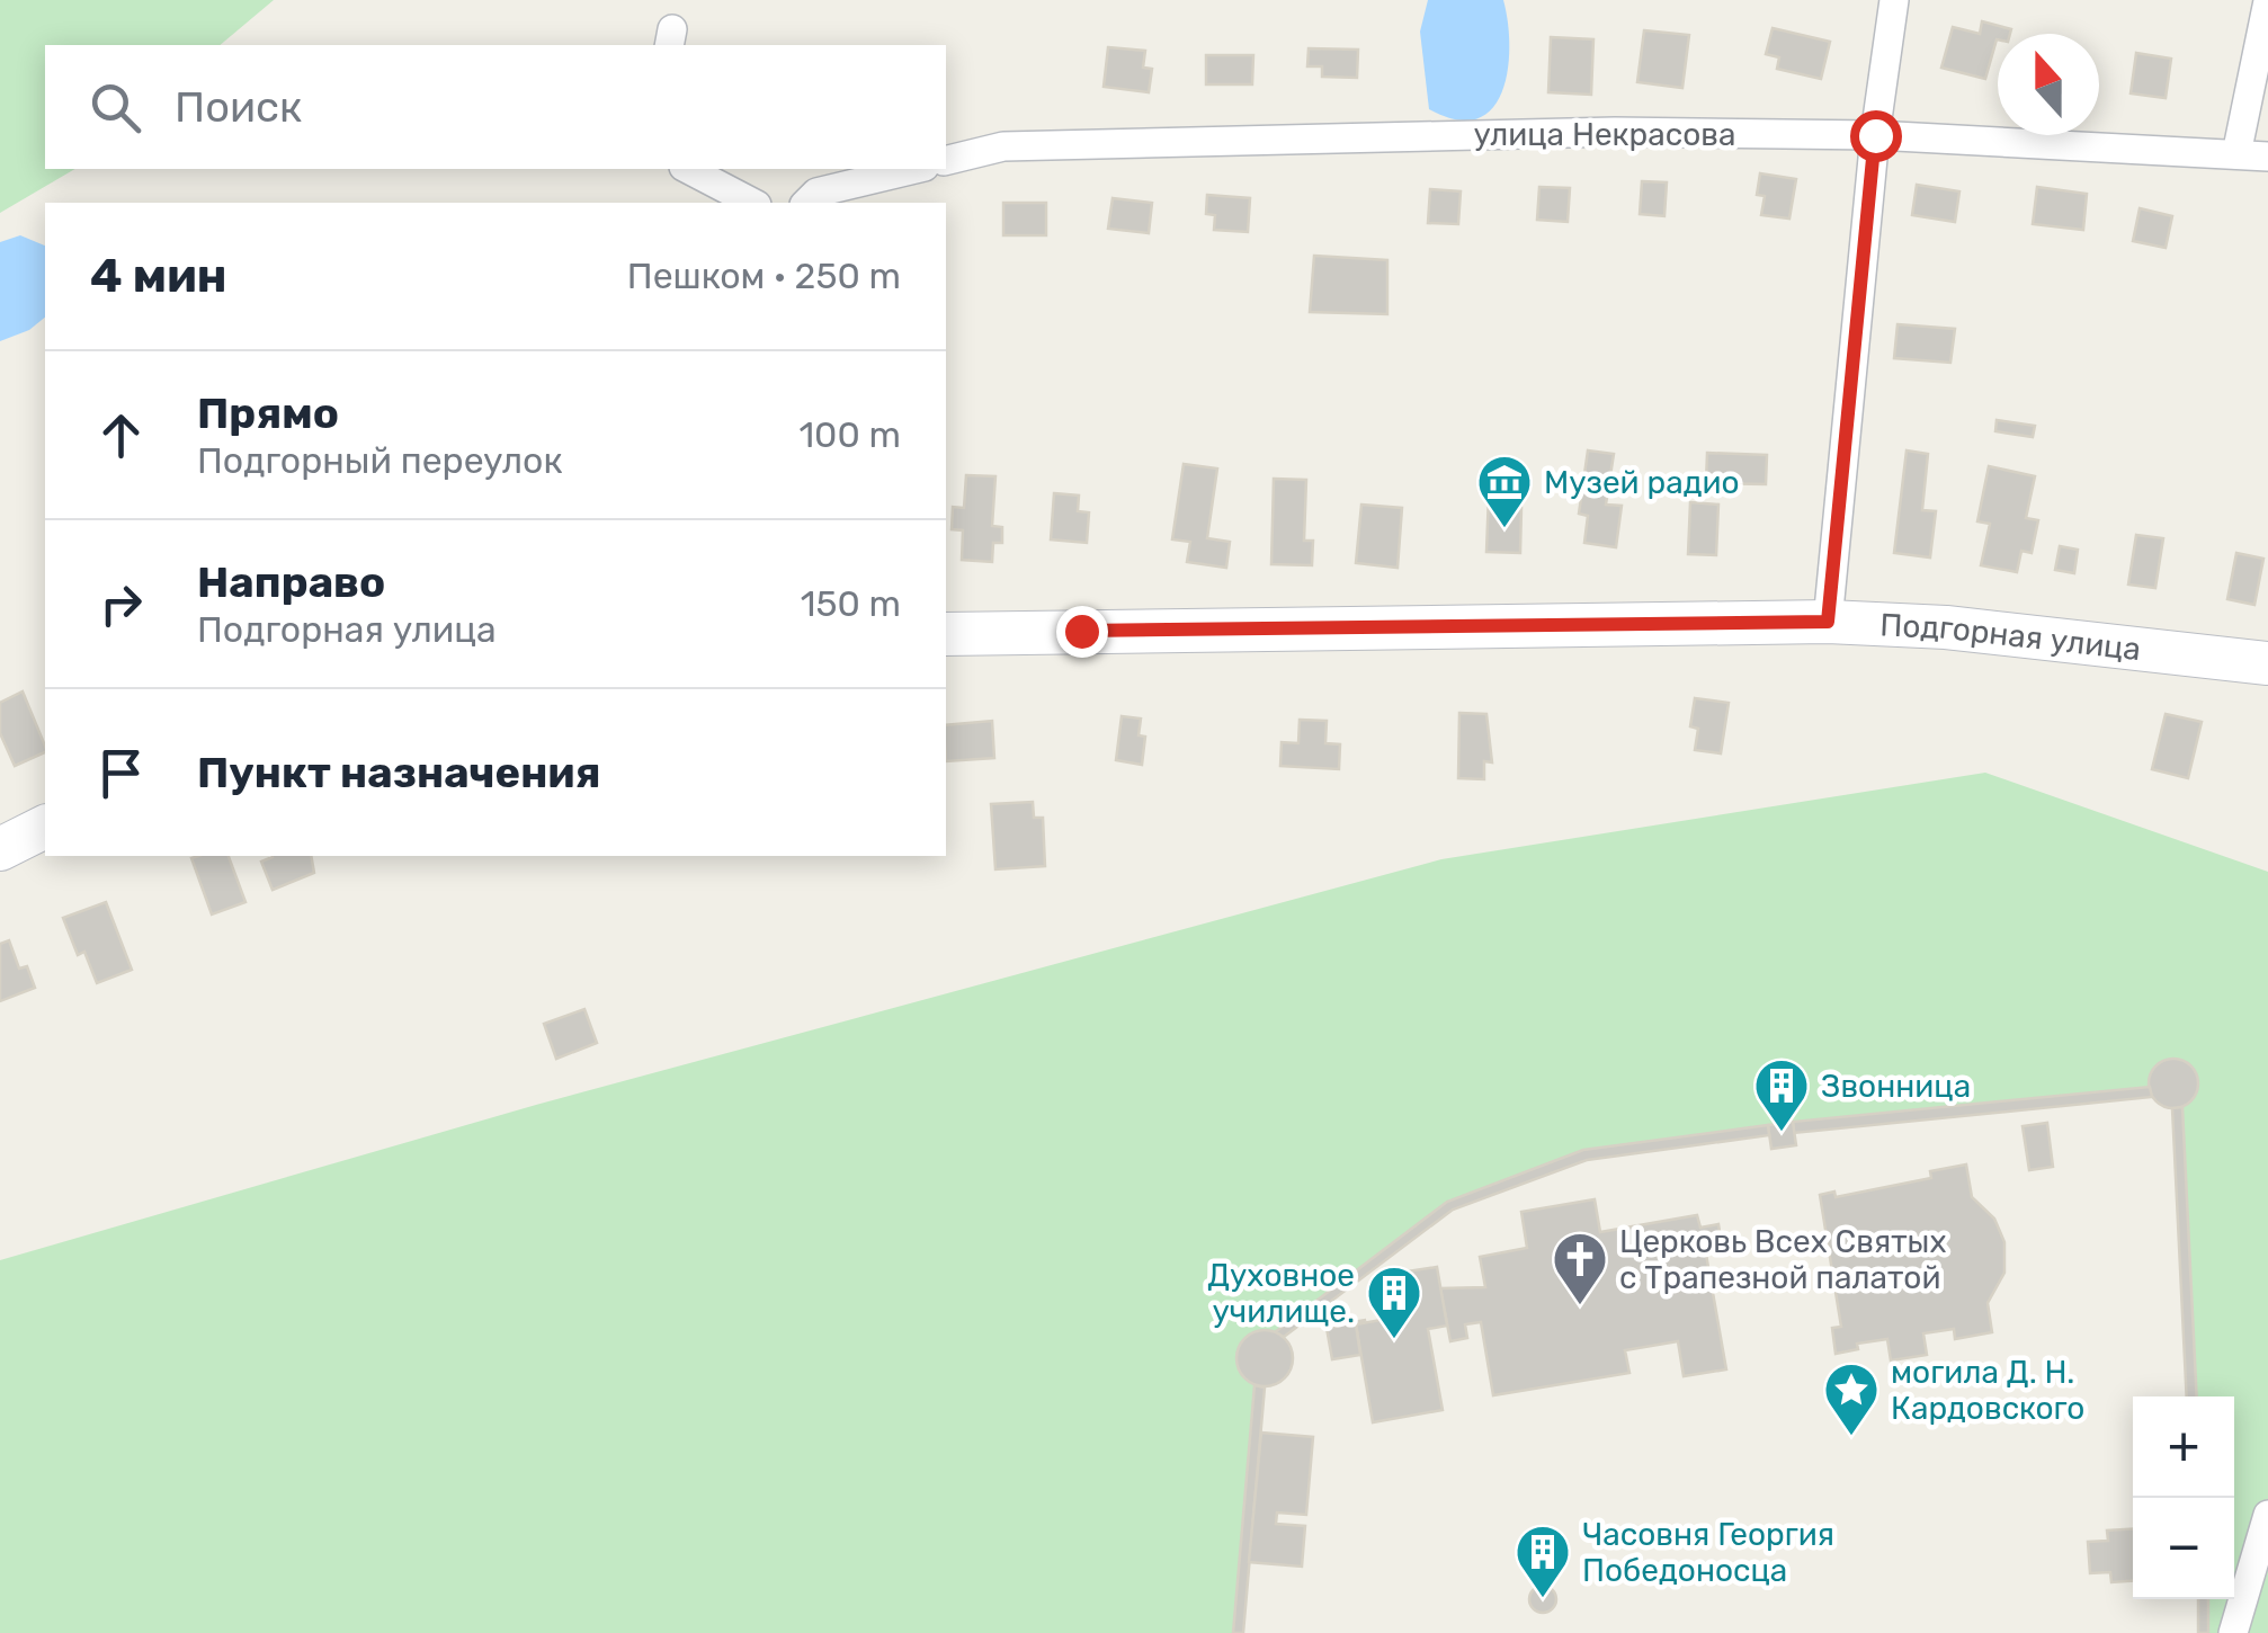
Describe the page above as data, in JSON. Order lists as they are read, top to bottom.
{
  "streets": {
    "main road": ["Подгорная улица"],
    "street": ["улица Некрасова"]
  },
  "places": {
    "museum": ["Музей радио"],
    "building": ["Звонница", "Духовное училище.", "Часовня Георгия Победоносца"],
    "church": ["Церковь Всех Святых с Трапезной палатой"],
    "place": ["могила Д. Н. Кардовского"]
  },
  "north": "top",
  "page": {
    "search": "Поиск",
    "heading": ["4 мин", "Пешком · 250 m"],
    "list": [
      ["Прямо", "Подгорный переулок", "100 m"],
      ["Направо", "Подгорная улица", "150 m"],
      "Пункт назначения"
    ],
    "map_buttons": ["+", "−"]
  }
}
